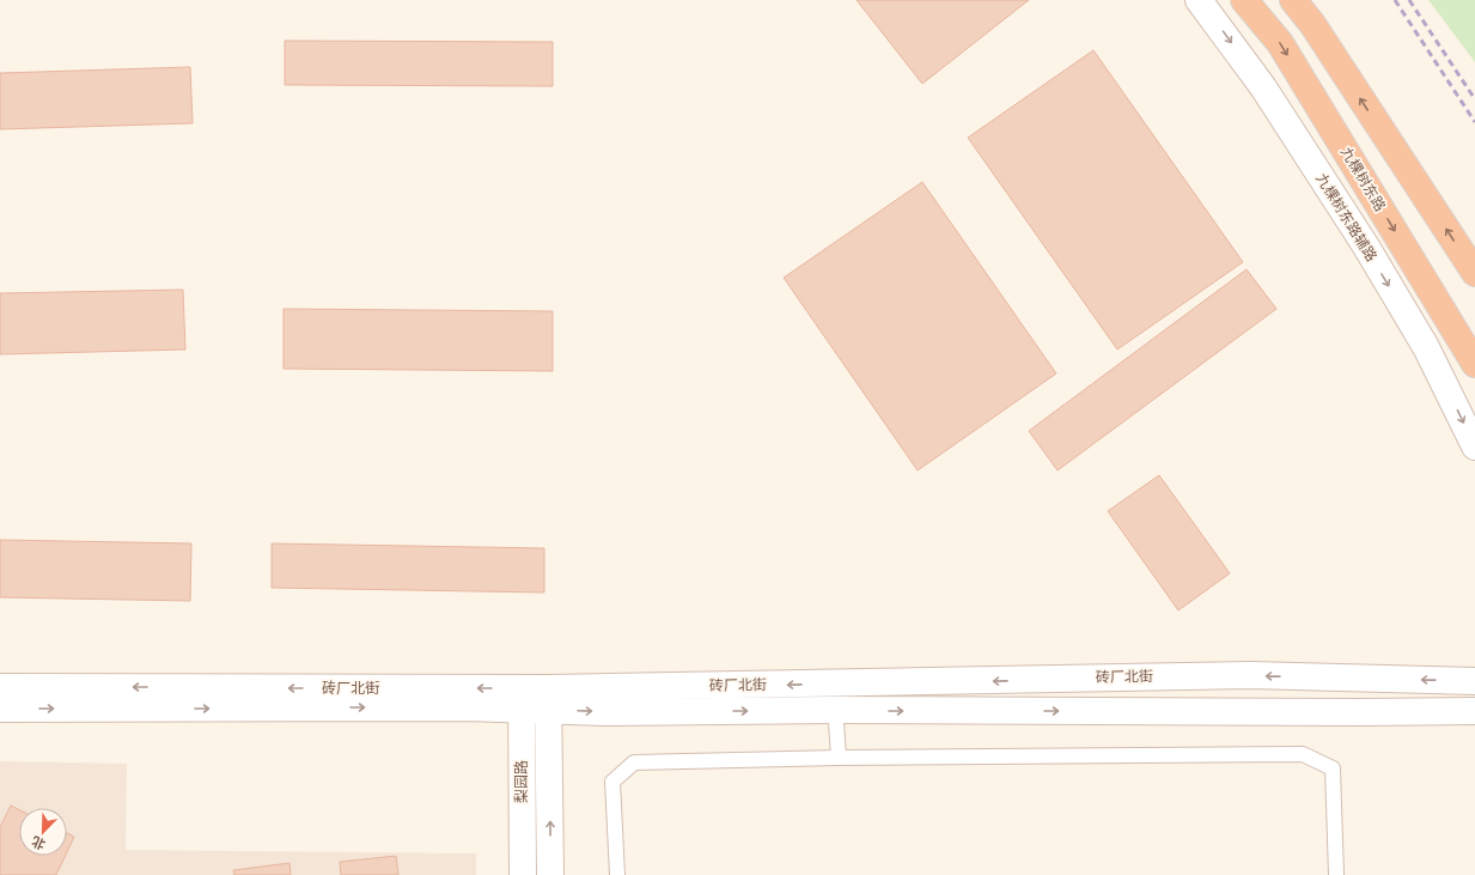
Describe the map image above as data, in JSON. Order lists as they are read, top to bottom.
{
  "streets": {
    "highway": ["九棵树东路"],
    "street": ["九棵树东路辅路", "砖厂北街", "梨园路"]
  },
  "crossings": [
    ["砖厂北街", "梨园路"]
  ],
  "one_way": ["九棵树东路辅路"],
  "north": "bottom left"
}
